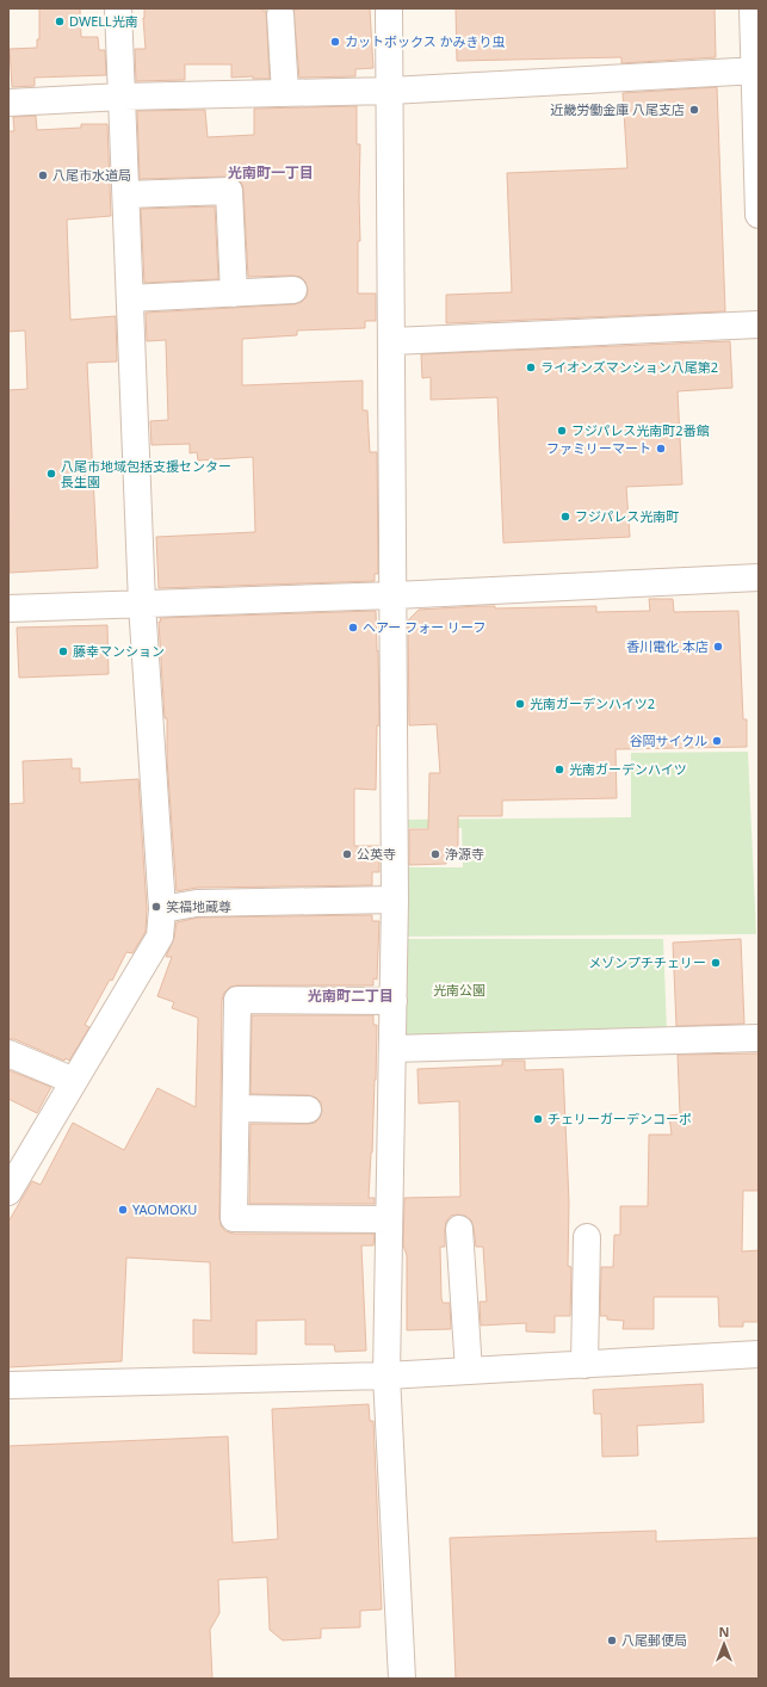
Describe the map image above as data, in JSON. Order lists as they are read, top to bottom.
{
  "districts": ["光南町一丁目", "光南町二丁目"],
  "parks": ["光南公園"],
  "places": [
    "DWELL光南",
    "カットボックス かみきり虫",
    "近畿労働金庫 八尾支店",
    "八尾市水道局",
    "ライオンズマンション八尾第2",
    "フジパレス光南町2番館",
    "ファミリーマート",
    "八尾市地域包括支援センター 長生園",
    "フジパレス光南町",
    "ヘアー フォー リーフ",
    "香川電化 本店",
    "藤幸マンション",
    "光南ガーデンハイツ2",
    "谷岡サイクル",
    "光南ガーデンハイツ",
    "公英寺",
    "浄源寺",
    "笑福地蔵尊",
    "メゾンプチチェリー",
    "チェリーガーデンコーポ",
    "YAOMOKU",
    "八尾郵便局"
  ],
  "north": "top"
}
